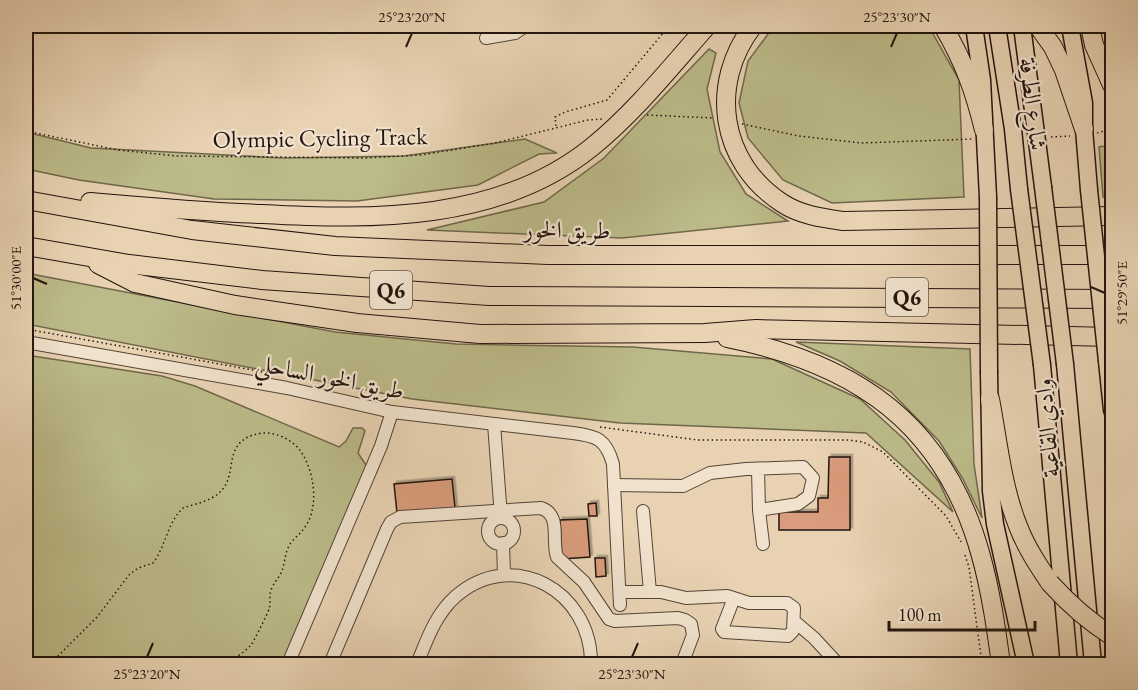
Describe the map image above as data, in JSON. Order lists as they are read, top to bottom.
{
  "streets": {
    "highway": ["طريق الخور", "Q6"],
    "main road": ["شارع الطرفة", "وادي القاعية"],
    "street": ["طريق الخور الساحلي"],
    "path": ["Olympic Cycling Track"]
  },
  "crossings": [
    ["شارع الطرفة", "وادي القاعية"]
  ],
  "scale_bar": "100 m",
  "coordinates": [
    "25°23'20\"N",
    "25°23'30\"N",
    "51°30'00\"E",
    "51°29'50\"E"
  ]
}
